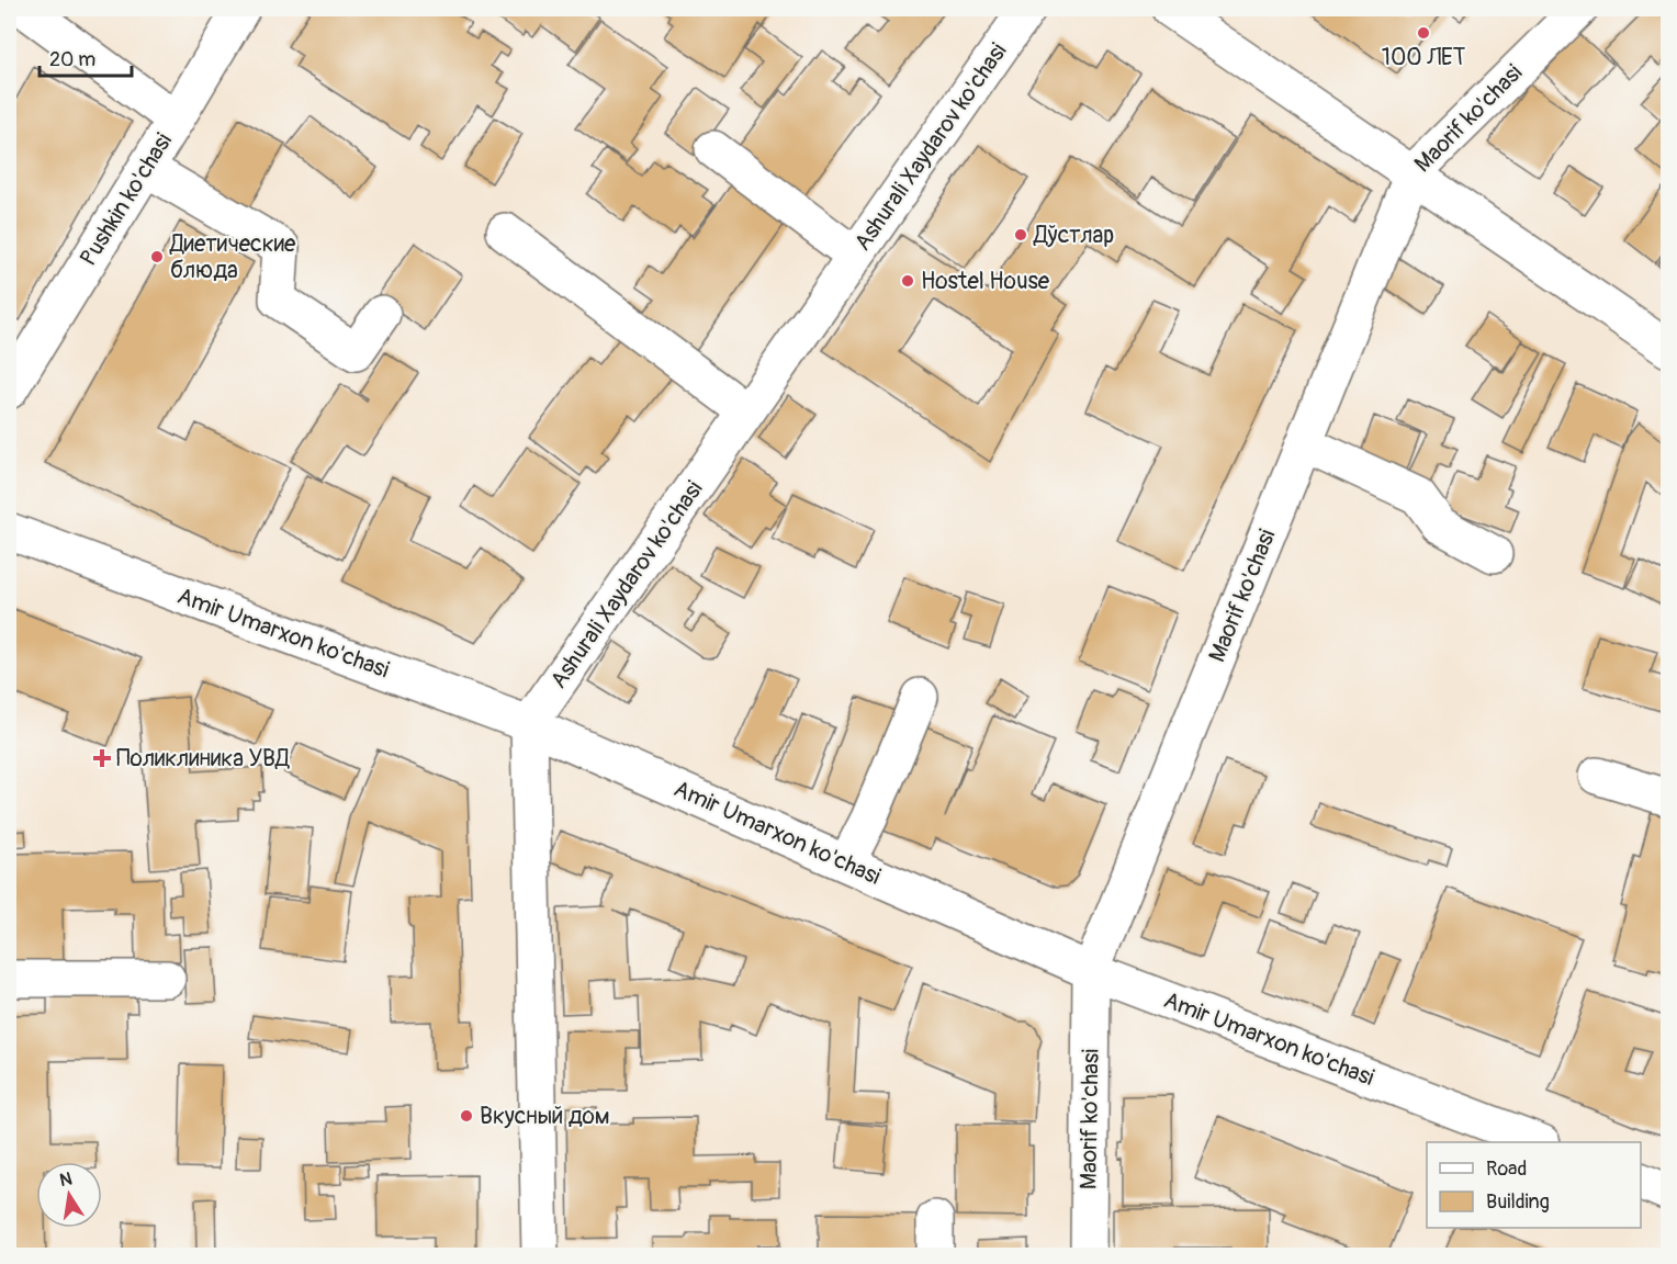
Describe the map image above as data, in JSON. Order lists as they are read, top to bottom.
{
  "streets": {
    "street": [
      "Maorif ko'chasi",
      "Ashurali Xaydarov ko'chasi",
      "Pushkin ko'chasi",
      "Amir Umarxon ko'chasi"
    ]
  },
  "crossings": [
    ["Maorif ko'chasi", "Amir Umarxon ko'chasi"],
    ["Ashurali Xaydarov ko'chasi", "Amir Umarxon ko'chasi"]
  ],
  "places": {
    "other": [
      "100 ЛЕТ",
      "Дўстлар",
      "Диетические блюда",
      "Hostel House",
      "Вкусный дом"
    ],
    "health": ["Поликлиника УВД"]
  },
  "legend": ["Road", "Building"],
  "scale_bar": "20 m",
  "north": "top"
}
